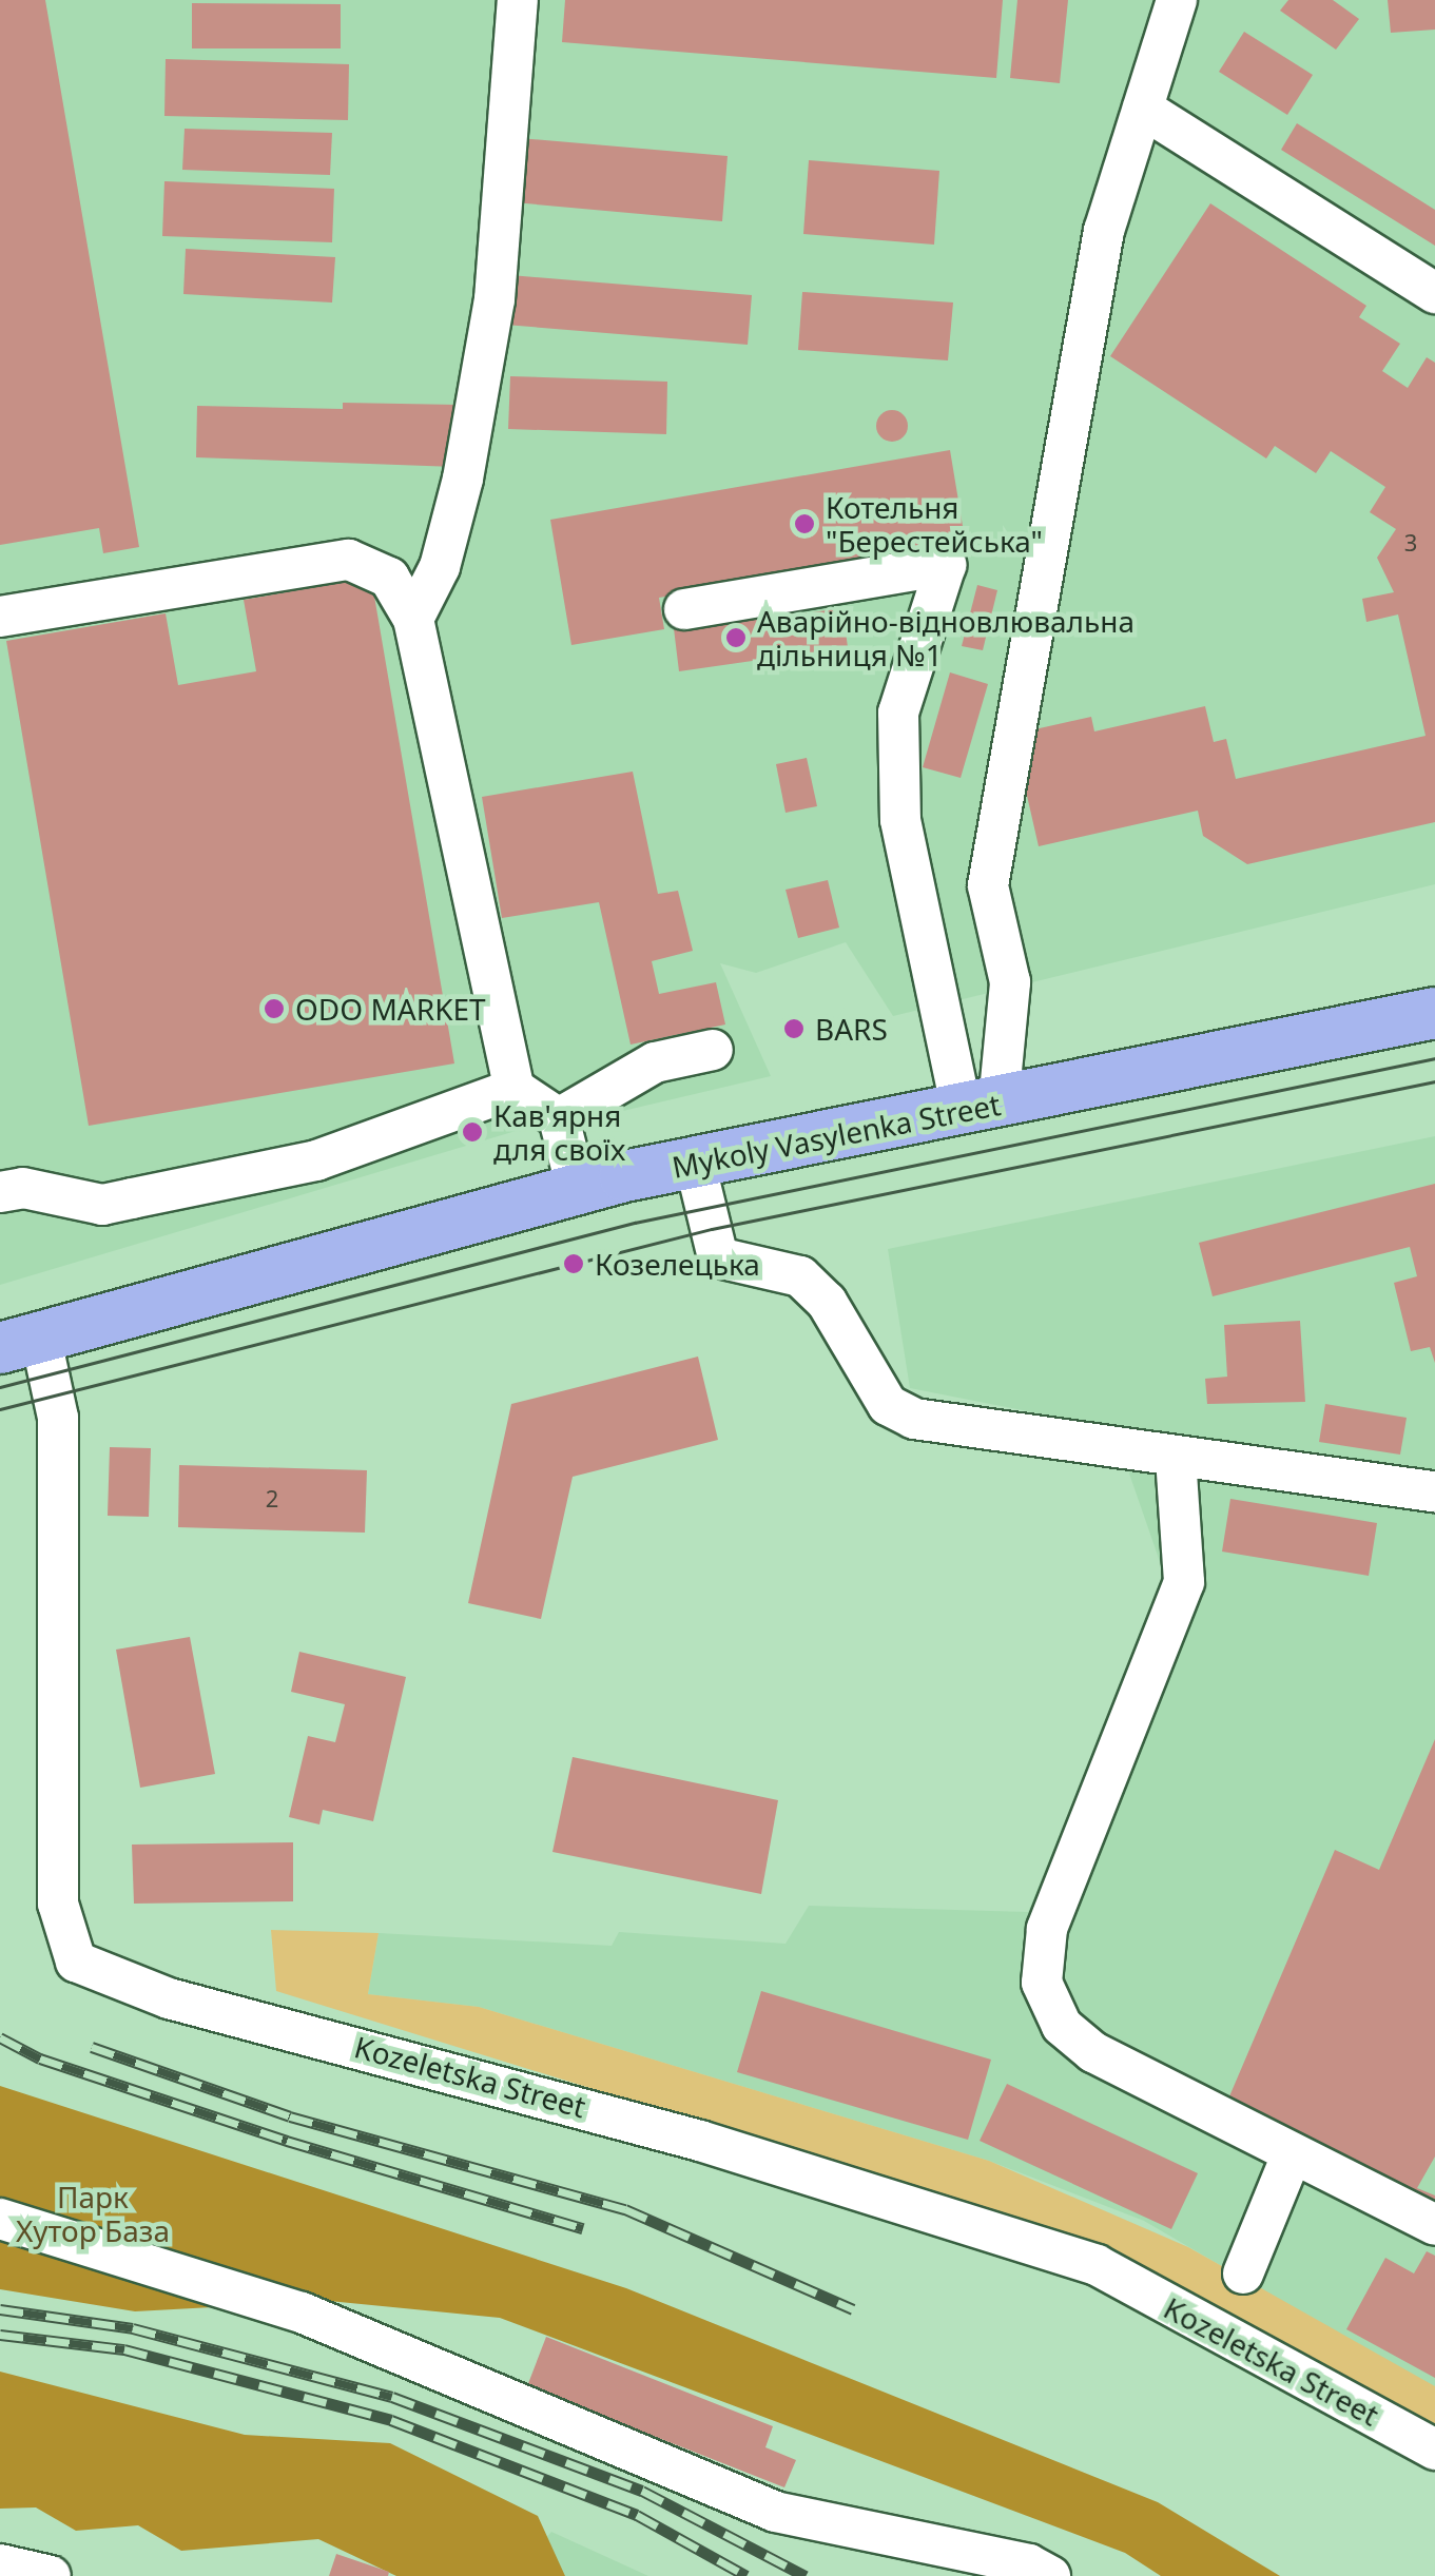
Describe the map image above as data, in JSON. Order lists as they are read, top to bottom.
{
  "streets": {
    "main road": ["Mykoly Vasylenka Street"],
    "street": ["Kozeletska Street"]
  },
  "crossings": [
    ["Mykoly Vasylenka Street", "Kozeletska Street"]
  ],
  "parks": ["Парк Хутор База"],
  "places": [
    "Котельня \"Берестейська\"",
    "Аварійно-відновлювальна дільниця №1",
    "ODO MARKET",
    "BARS",
    "Кав'ярня для своїх",
    "Козелецька"
  ],
  "house_numbers": ["3", "2"]
}
